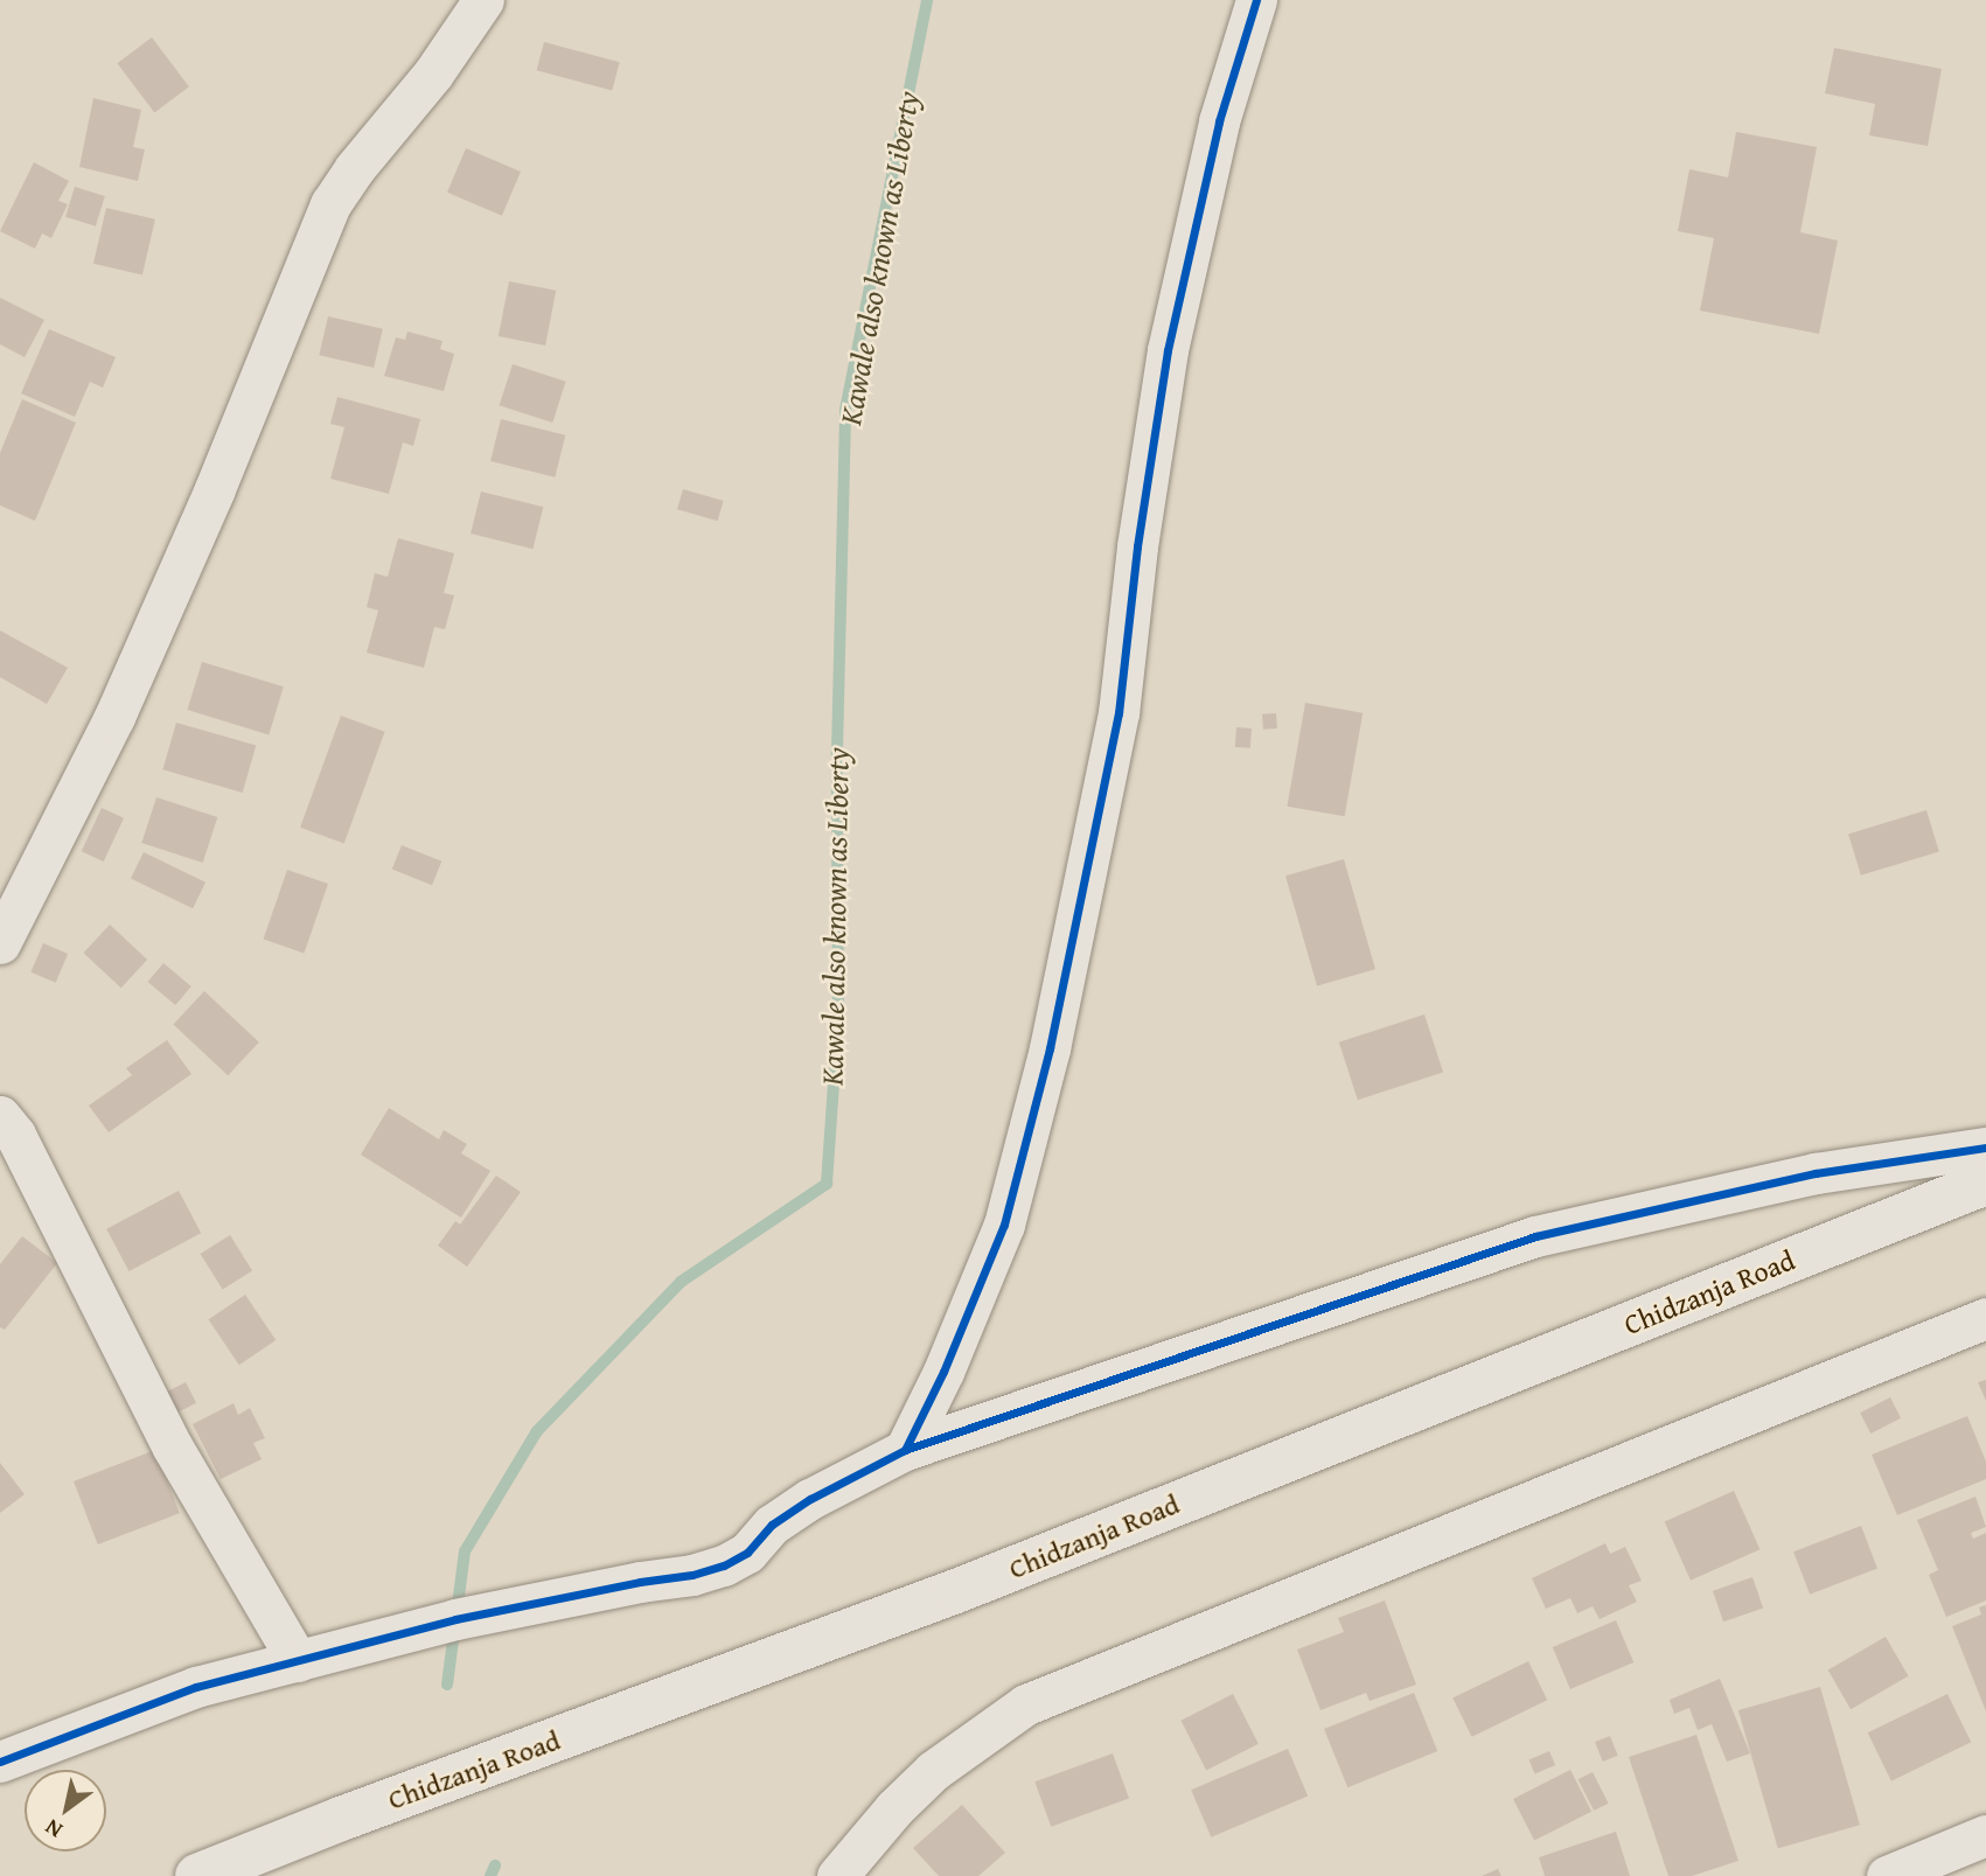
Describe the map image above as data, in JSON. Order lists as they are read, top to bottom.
{
  "streets": {
    "street": ["Chidzanja Road"]
  },
  "water": ["Kawale also known as Liberty"],
  "north": "bottom left"
}
